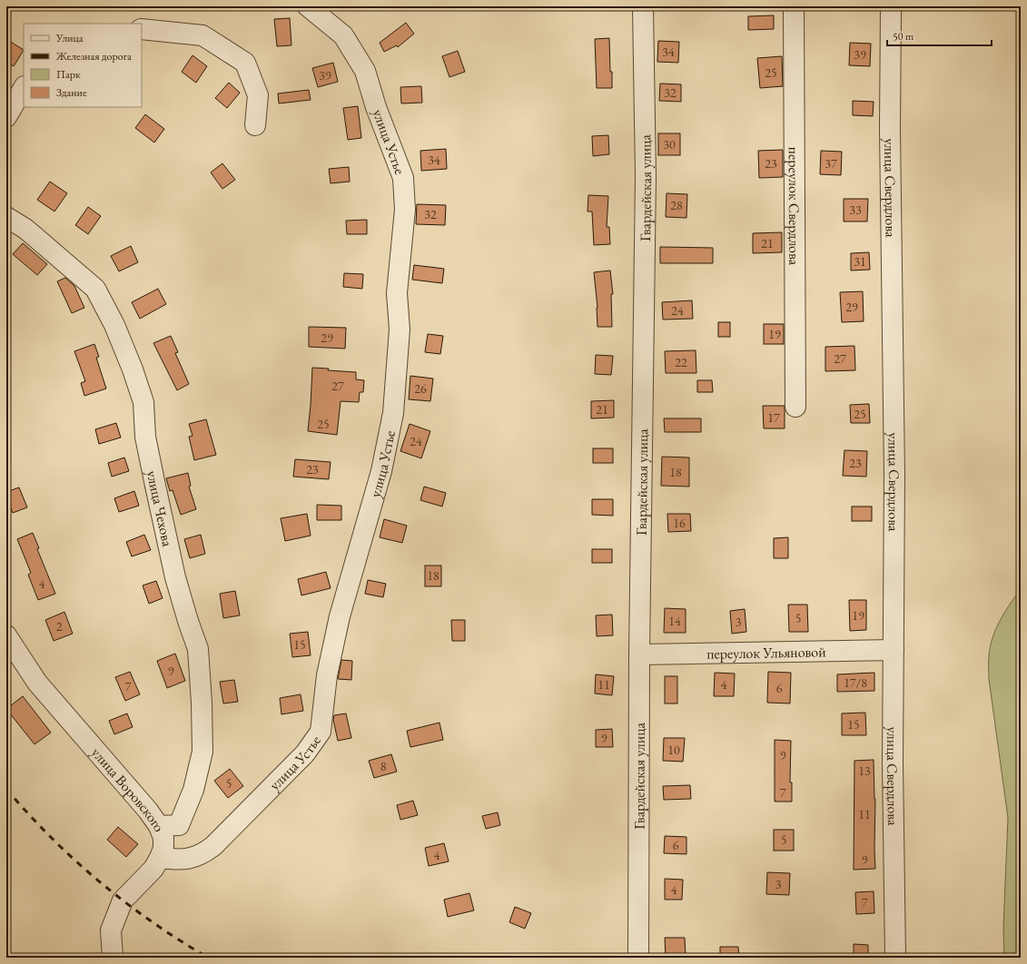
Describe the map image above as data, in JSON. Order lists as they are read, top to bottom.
{
  "streets": {
    "street": [
      "улица Устье",
      "Гвардейская улица",
      "улица Свердлова",
      "переулок Свердлова",
      "улица Чехова",
      "переулок Ульяновой",
      "улица Воровского"
    ]
  },
  "crossings": [
    ["улица Устье", "улица Воровского"],
    ["Гвардейская улица", "переулок Ульяновой"],
    ["улица Свердлова", "переулок Ульяновой"],
    ["улица Чехова", "улица Воровского"]
  ],
  "house_numbers": [
    "34",
    "39",
    "25",
    "39",
    "32",
    "30",
    "34",
    "23",
    "37",
    "28",
    "33",
    "32",
    "21",
    "31",
    "29",
    "24",
    "19",
    "29",
    "27",
    "22",
    "27",
    "26",
    "21",
    "25",
    "17",
    "25",
    "24",
    "23",
    "23",
    "18",
    "16",
    "18",
    "4",
    "19",
    "5",
    "14",
    "3",
    "2",
    "15",
    "9",
    "17/8",
    "11",
    "4",
    "7",
    "6",
    "15",
    "9",
    "10",
    "9",
    "8",
    "13",
    "5",
    "7",
    "11",
    "5",
    "6",
    "4",
    "9",
    "3",
    "4",
    "7"
  ],
  "legend": [
    "Улица",
    "Железная дорога",
    "Парк",
    "Здание"
  ],
  "scale_bar": "50 m"
}
